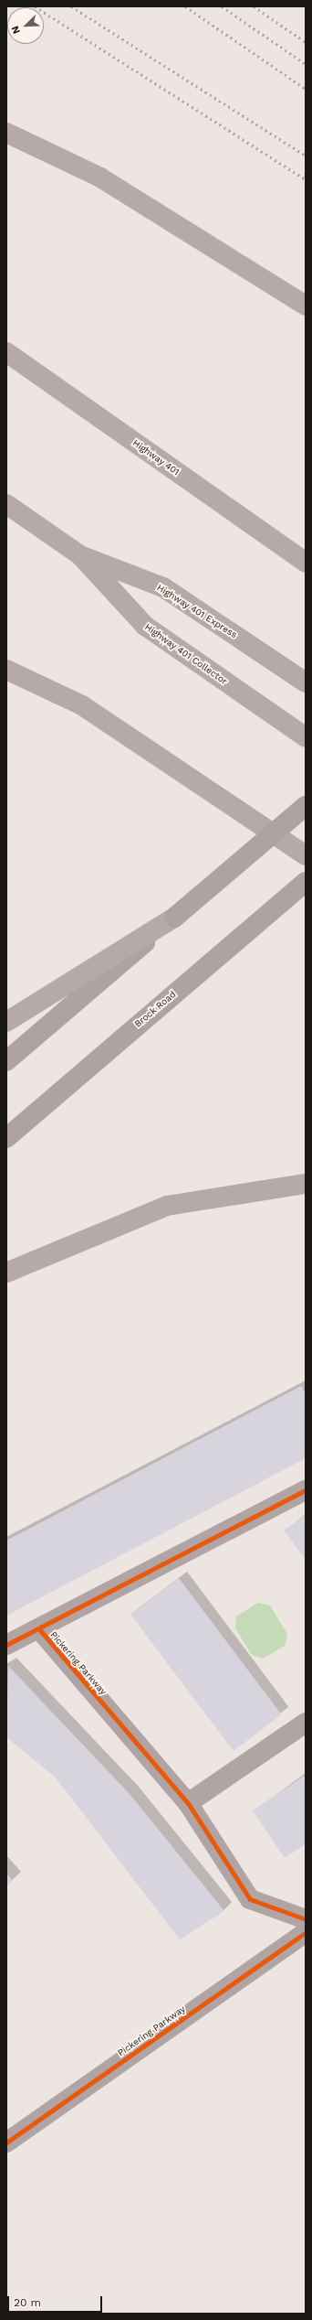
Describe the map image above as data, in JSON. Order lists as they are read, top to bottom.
{
  "streets": {
    "highway": ["Highway 401", "Highway 401 Express", "Highway 401 Collector"],
    "main road": ["Brock Road"],
    "street": ["Pickering Parkway"]
  },
  "crossings": [
    ["Highway 401 Express", "Highway 401 Collector"]
  ],
  "scale_bar": "20 m",
  "north": "bottom left"
}
